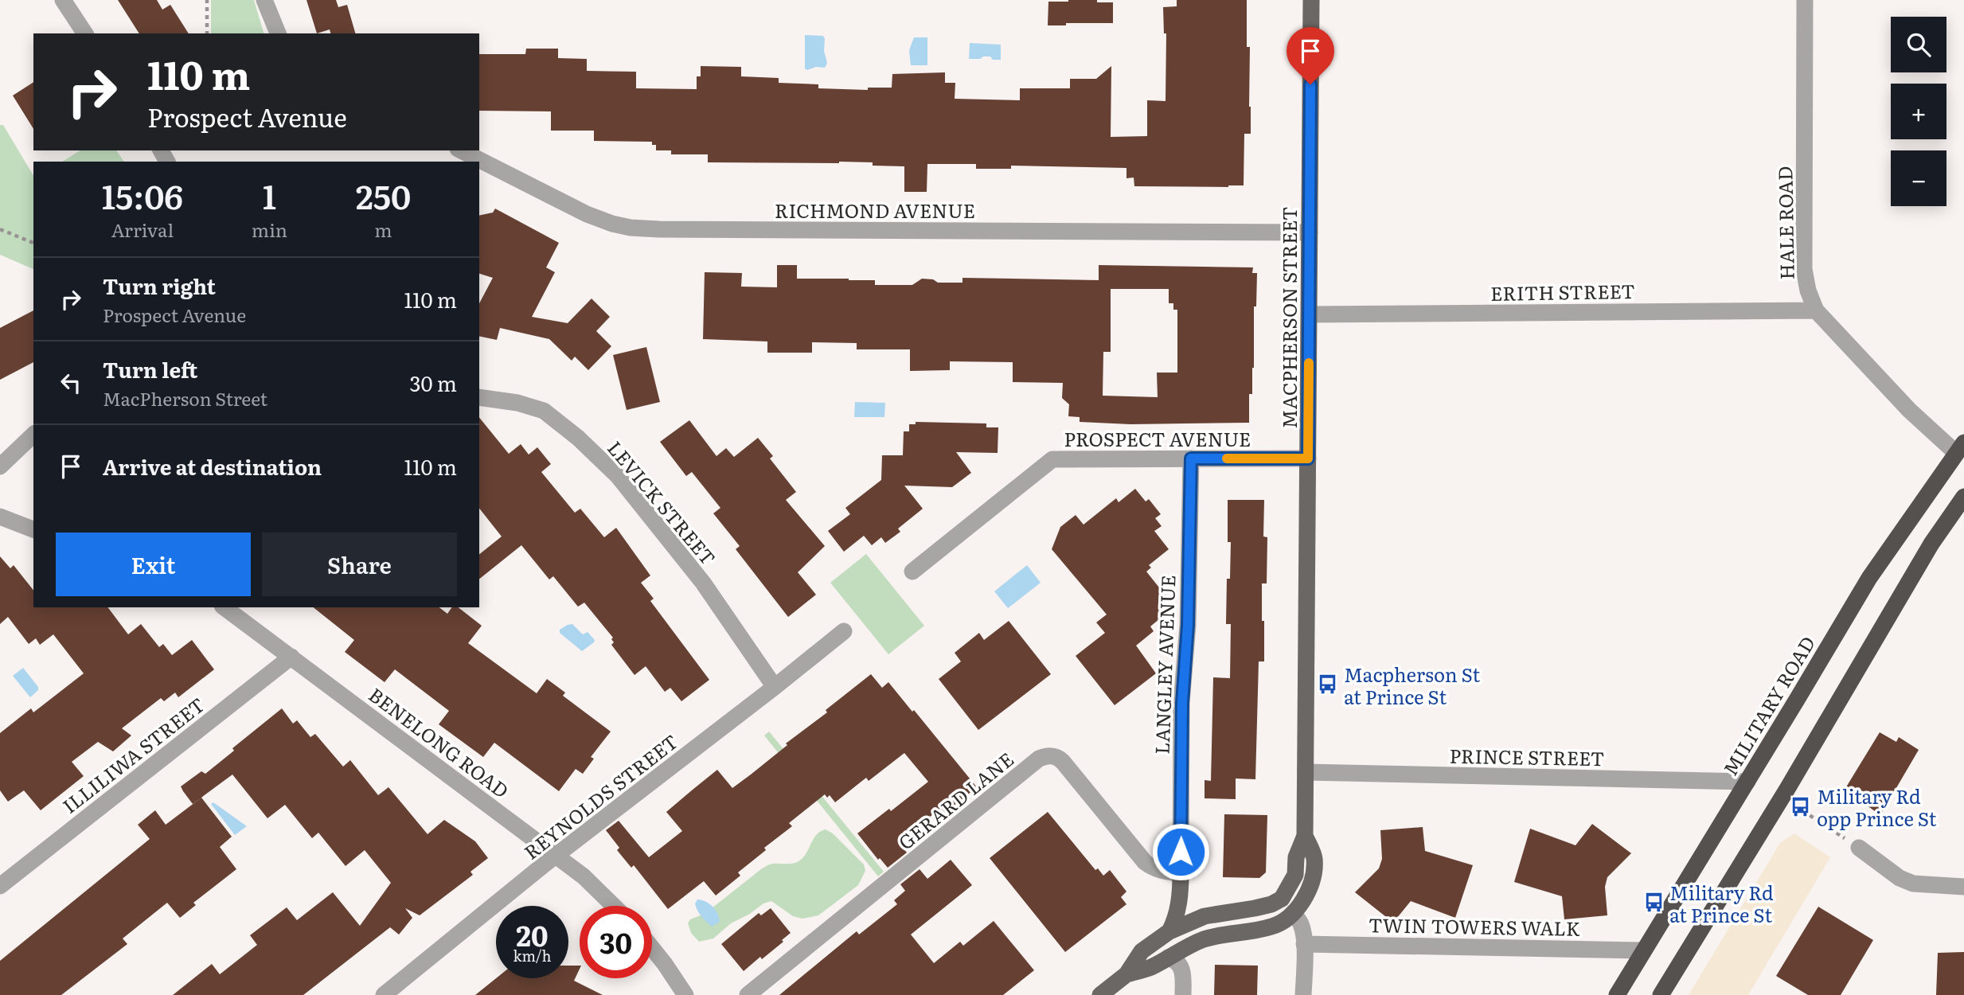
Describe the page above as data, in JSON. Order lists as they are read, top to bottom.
{
  "streets": {
    "highway": ["MILITARY ROAD"],
    "main road": ["MACPHERSON STREET"],
    "street": [
      "RICHMOND AVENUE",
      "HALE ROAD",
      "ERITH STREET",
      "PROSPECT AVENUE",
      "LEVICK STREET",
      "LANGLEY AVENUE",
      "BENELONG ROAD",
      "ILLILIWA STREET",
      "PRINCE STREET",
      "REYNOLDS STREET",
      "GERARD LANE",
      "TWIN TOWERS WALK"
    ]
  },
  "crossings": [
    ["RICHMOND AVENUE", "MACPHERSON STREET"],
    ["HALE ROAD", "ERITH STREET"],
    ["HALE ROAD", "MILITARY ROAD"],
    ["ERITH STREET", "MACPHERSON STREET"],
    ["MACPHERSON STREET", "PROSPECT AVENUE"],
    ["MACPHERSON STREET", "PRINCE STREET"],
    ["PROSPECT AVENUE", "LANGLEY AVENUE"],
    ["LEVICK STREET", "REYNOLDS STREET"],
    ["LANGLEY AVENUE", "GERARD LANE"],
    ["MILITARY ROAD", "PRINCE STREET"],
    ["MILITARY ROAD", "TWIN TOWERS WALK"],
    ["BENELONG ROAD", "ILLILIWA STREET"],
    ["BENELONG ROAD", "REYNOLDS STREET"]
  ],
  "places": {
    "bus stop": ["Macpherson St at Prince St", "Military Rd opp Prince St", "Military Rd at Prince St"]
  },
  "page": {
    "map_buttons": ["+", "−"],
    "turn": ["110 m", "Prospect Avenue"],
    "eta": [
      "15:06",
      "Arrival",
      "1",
      "min",
      "250",
      "m"
    ],
    "list": [
      {
        "name": "Turn right",
        "note": "Prospect Avenue",
        "value": "110 m"
      },
      {
        "name": "Turn left",
        "note": "MacPherson Street",
        "value": "30 m"
      },
      {
        "name": "Arrive at destination",
        "value": "110 m"
      }
    ],
    "buttons": ["Exit", "Share"],
    "speed": "20 km/h",
    "limit": "30"
  }
}
